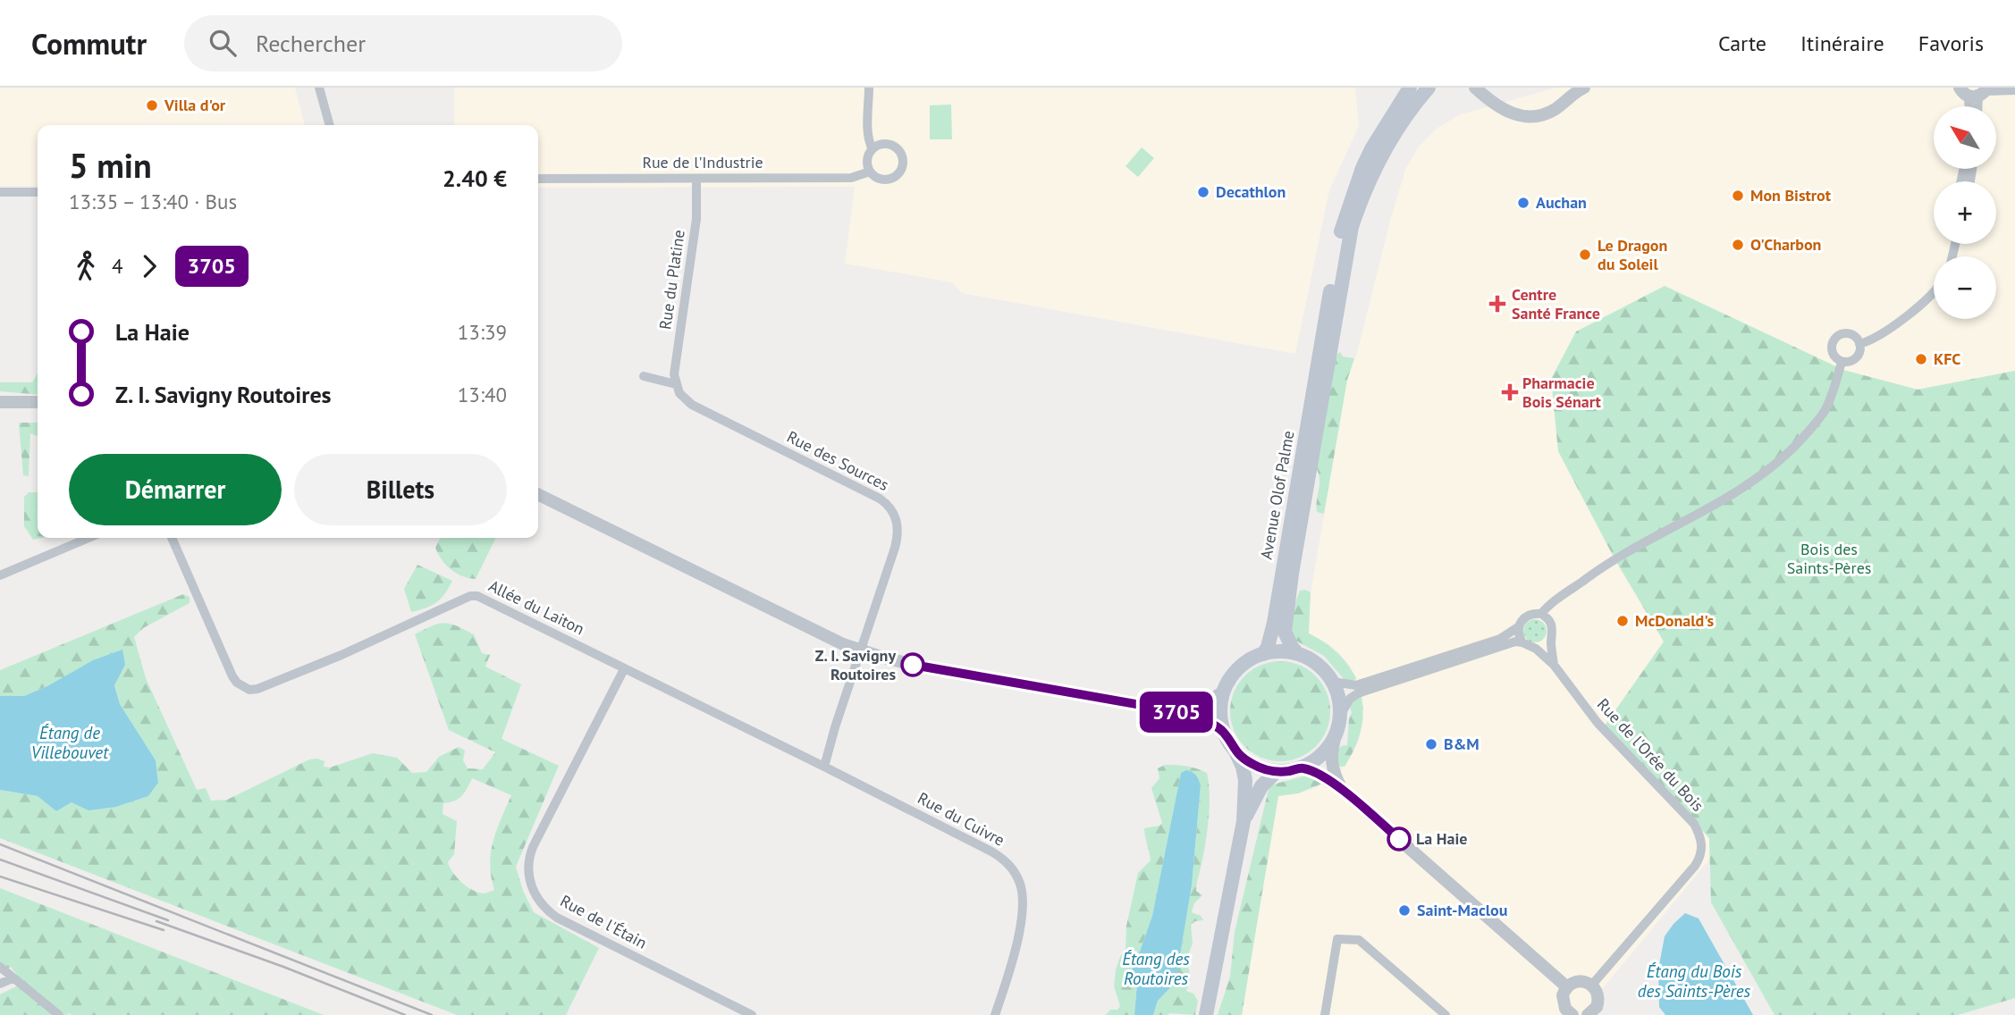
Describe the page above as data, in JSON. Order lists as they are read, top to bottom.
{
  "streets": {
    "main road": ["Avenue Olof Palme"],
    "street": [
      "Rue de l'Industrie",
      "Rue du Platine",
      "Rue des Sources",
      "Allée du Laiton",
      "Rue de l'Orée du Bois",
      "Rue du Cuivre",
      "Rue de l'Étain"
    ]
  },
  "crossings": [
    ["Rue de l'Industrie", "Rue du Platine"],
    ["Rue du Platine", "Rue des Sources"],
    ["Rue des Sources", "Allée du Laiton"],
    ["Rue des Sources", "Rue du Cuivre"],
    ["Allée du Laiton", "Rue du Cuivre"],
    ["Allée du Laiton", "Rue de l'Étain"]
  ],
  "water": ["Étang de Villebouvet", "Étang des Routoires", "Étang du Bois des Saints-Pères"],
  "parks": ["Bois des Saints-Pères"],
  "places": {
    "other": [
      "Villa d'or",
      "Decathlon",
      "Mon Bistrot",
      "Auchan",
      "O'Charbon",
      "Le Dragon du Soleil",
      "KFC",
      "McDonald's",
      "Z. I. Savigny Routoires",
      "B&M",
      "La Haie",
      "Saint-Maclou"
    ],
    "health": ["Centre Santé France", "Pharmacie Bois Sénart"]
  },
  "lines": ["bus line 3705"],
  "north": "top left",
  "page": {
    "header": "Commutr",
    "search": "Rechercher",
    "nav": ["Carte", "Itinéraire", "Favoris"],
    "on_map": "3705",
    "map_buttons": ["+", "−"],
    "heading": ["5 min", "13:35 – 13:40 · Bus", "2.40 €"],
    "legs": ["4", "3705"],
    "list": [
      {
        "name": "La Haie",
        "value": "13:39"
      },
      {
        "name": "Z. I. Savigny Routoires",
        "value": "13:40"
      }
    ],
    "buttons": ["Démarrer", "Billets"]
  }
}
